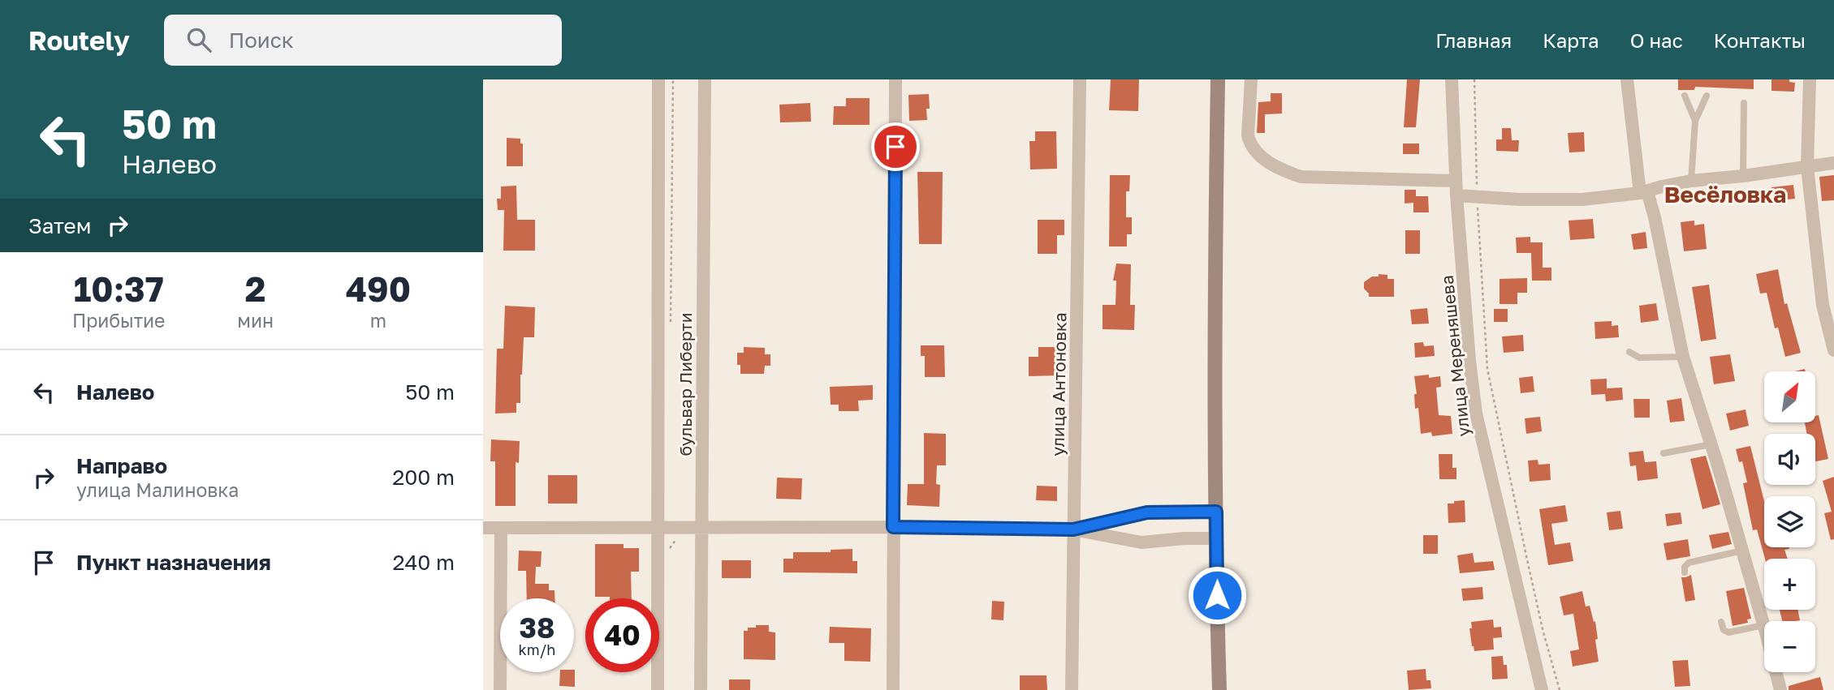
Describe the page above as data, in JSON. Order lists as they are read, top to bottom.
{
  "streets": {
    "street": ["улица Мереняшева", "бульвар Либерти", "улица Антоновка"]
  },
  "districts": ["Весёловка"],
  "north": "top right",
  "page": {
    "header": "Routely",
    "search": "Поиск",
    "nav": [
      "Главная",
      "Карта",
      "О нас",
      "Контакты"
    ],
    "turn": ["50 m", "Налево"],
    "then": "Затем",
    "eta": [
      "10:37",
      "Прибытие",
      "2",
      "мин",
      "490",
      "m"
    ],
    "list": [
      {
        "name": "Налево",
        "value": "50 m"
      },
      {
        "name": "Направо",
        "note": "улица Малиновка",
        "value": "200 m"
      },
      {
        "name": "Пункт назначения",
        "value": "240 m"
      }
    ],
    "map_buttons": ["+", "−"],
    "speed": "38 km/h",
    "limit": "40"
  }
}
